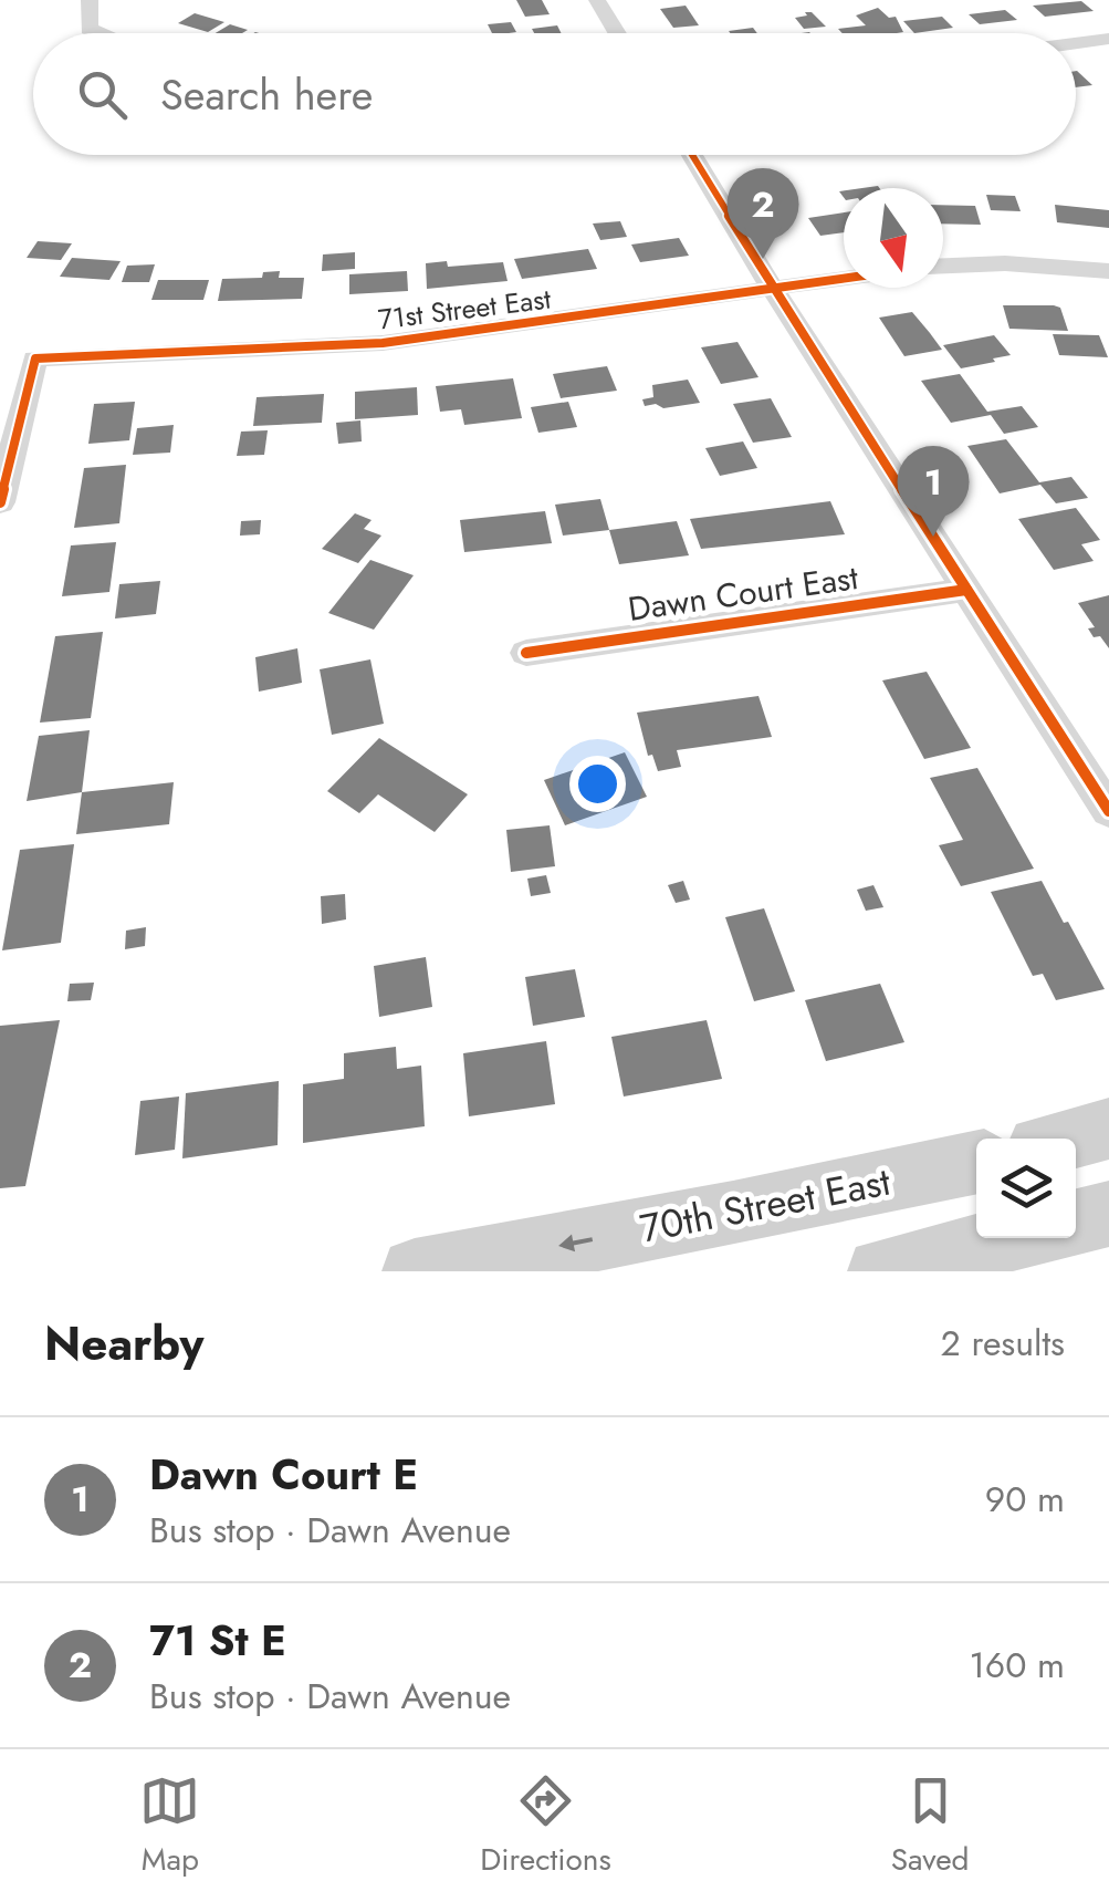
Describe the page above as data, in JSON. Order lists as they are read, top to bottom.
{
  "streets": {
    "main road": ["70th Street East"],
    "street": ["71st Street East", "Dawn Court East"]
  },
  "one_way": ["70th Street East"],
  "north": "bottom",
  "page": {
    "search": "Search here",
    "pins": ["2", "1"],
    "heading": ["Nearby", "2 results"],
    "list": [
      {
        "mark": "1",
        "name": "Dawn Court E",
        "note": "Bus stop · Dawn Avenue",
        "value": "90 m"
      },
      {
        "mark": "2",
        "name": "71 St E",
        "note": "Bus stop · Dawn Avenue",
        "value": "160 m"
      }
    ],
    "nav": ["Map", "Directions", "Saved"]
  }
}
